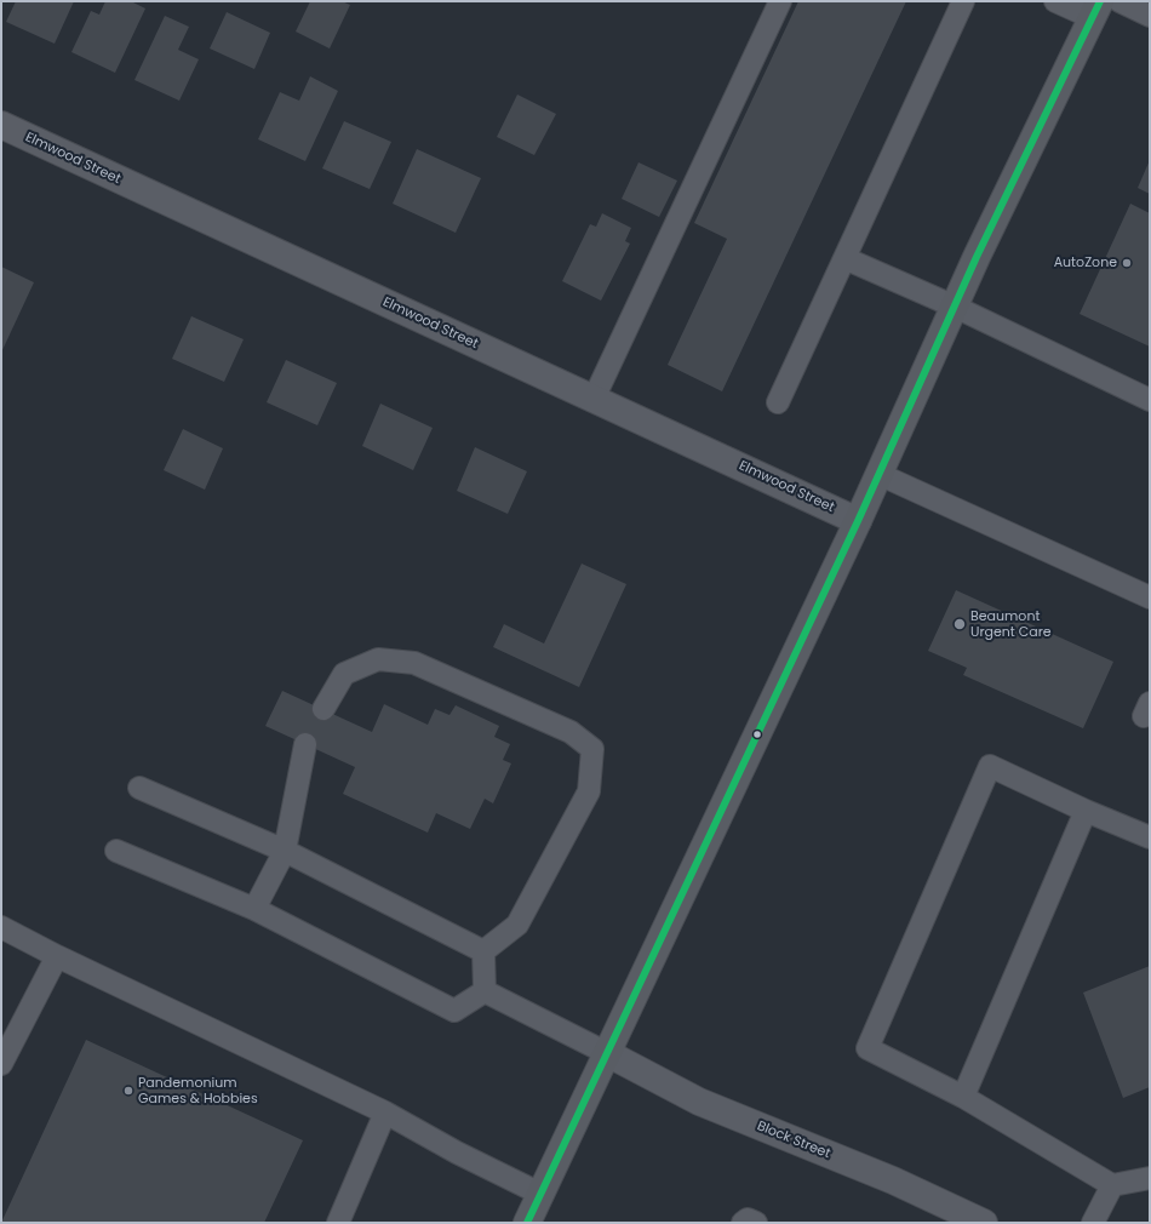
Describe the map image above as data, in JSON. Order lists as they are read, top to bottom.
{
  "streets": {
    "street": ["Elmwood Street", "Block Street"]
  },
  "places": ["AutoZone", "Beaumont Urgent Care", "Pandemonium Games & Hobbies"]
}
